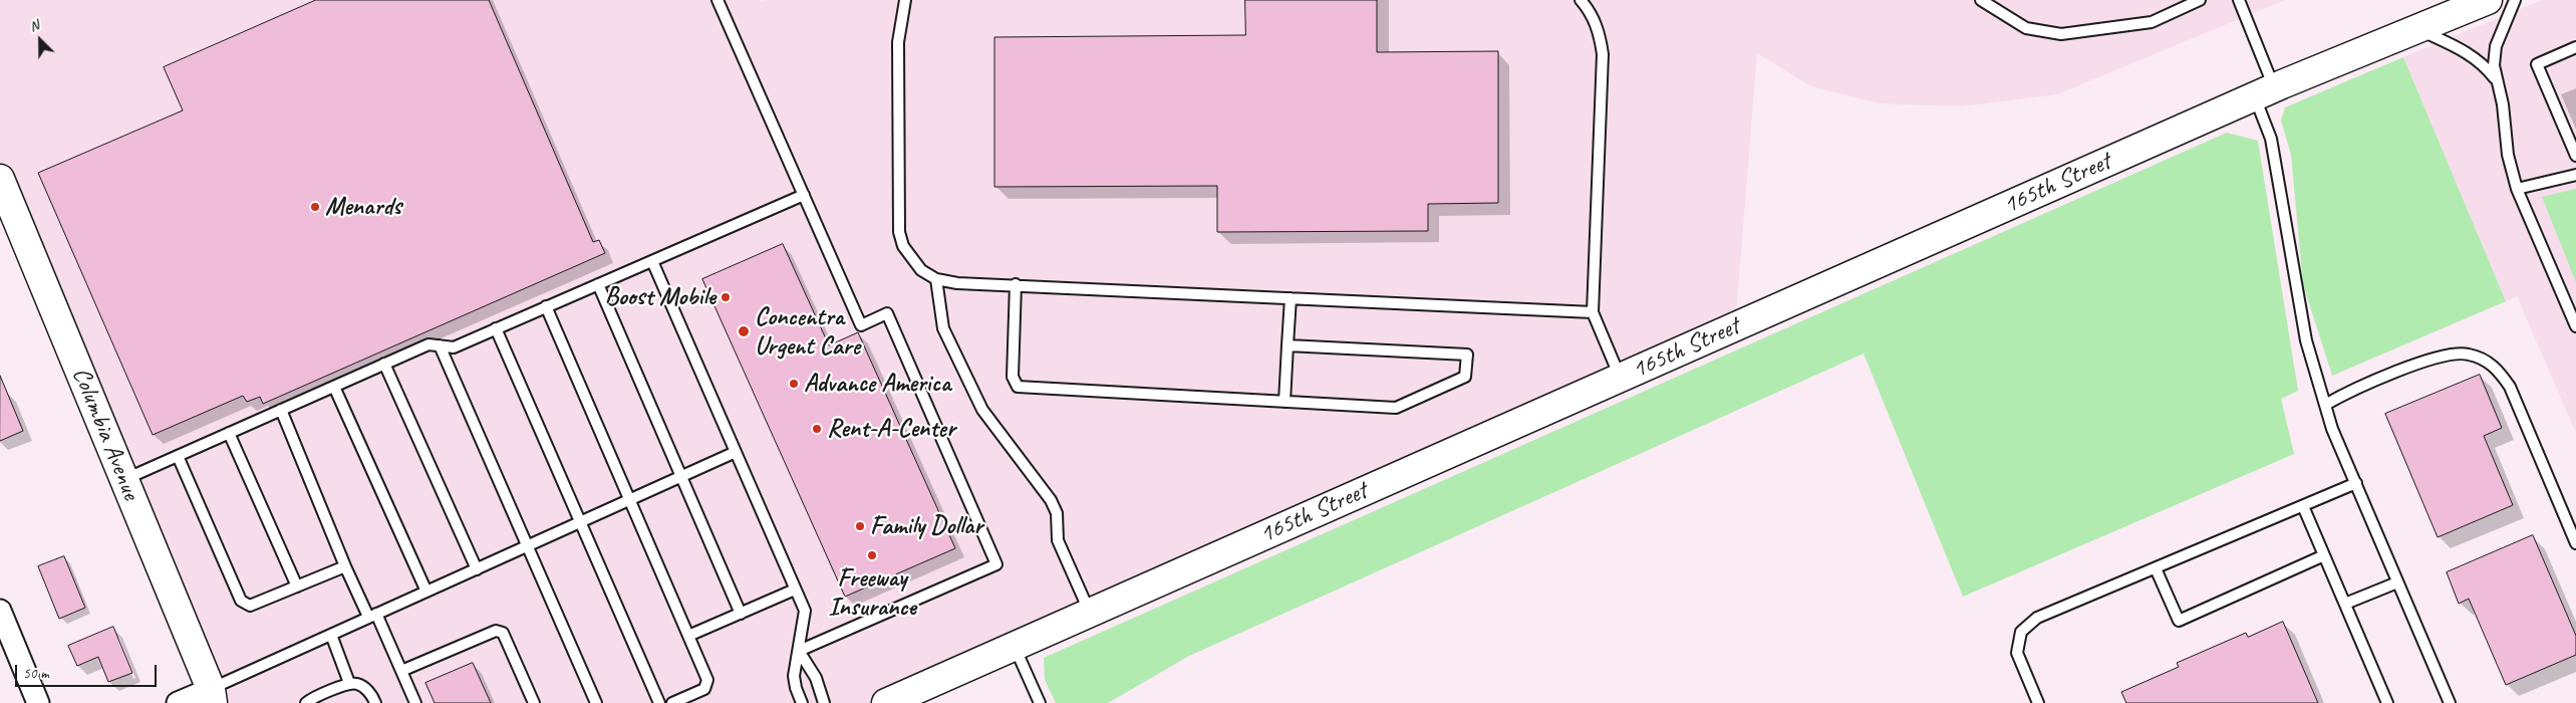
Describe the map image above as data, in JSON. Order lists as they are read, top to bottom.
{
  "streets": {
    "main road": ["165th Street", "Columbia Avenue"]
  },
  "places": [
    "Menards",
    "Boost Mobile",
    "Concentra Urgent Care",
    "Advance America",
    "Rent-A-Center",
    "Family Dollar",
    "Freeway Insurance"
  ],
  "scale_bar": "50 m",
  "north": "top left"
}
